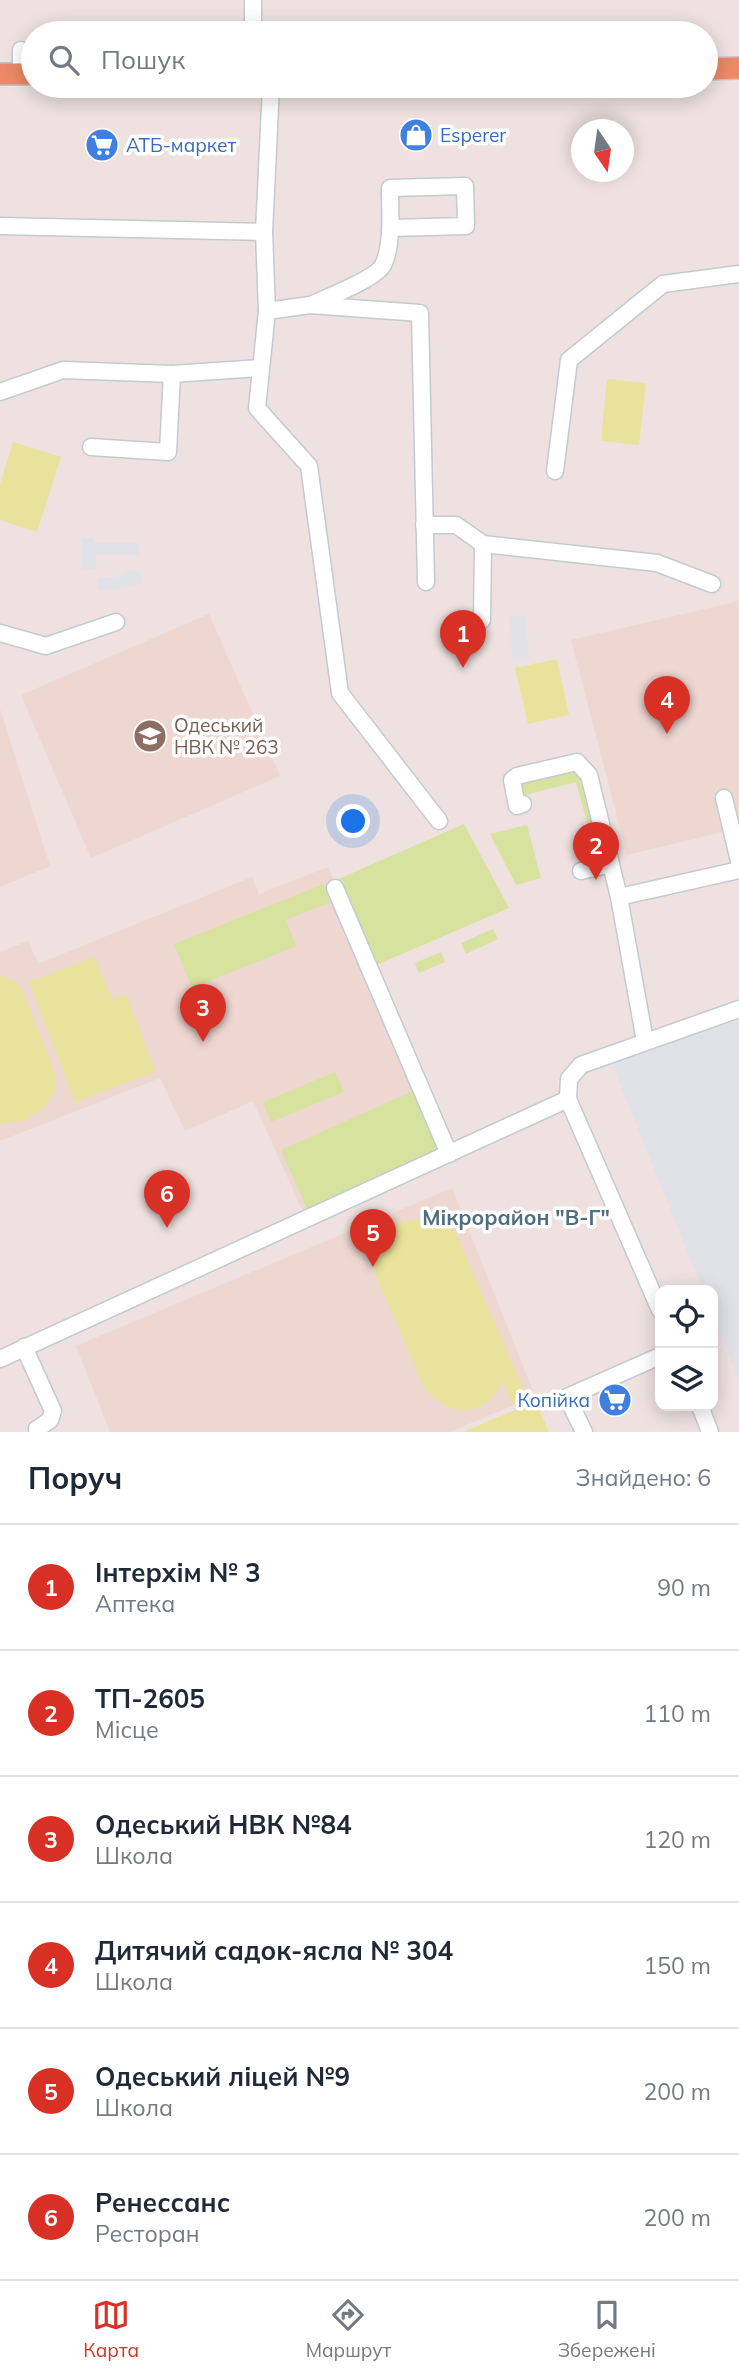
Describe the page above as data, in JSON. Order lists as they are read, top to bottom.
{
  "districts": ["Мікрорайон \"В-Г\""],
  "places": {
    "shop": ["Esperer"],
    "supermarket": ["АТБ-маркет", "Копійка"],
    "school or university": ["Одеський НВК № 263"]
  },
  "north": "bottom",
  "page": {
    "search": "Пошук",
    "pins": [
      "1",
      "4",
      "2",
      "3",
      "6",
      "5"
    ],
    "heading": ["Поруч", "Знайдено: 6"],
    "list": [
      {
        "mark": "1",
        "name": "Інтерхім № 3",
        "note": "Аптека",
        "value": "90 m"
      },
      {
        "mark": "2",
        "name": "ТП-2605",
        "note": "Місце",
        "value": "110 m"
      },
      {
        "mark": "3",
        "name": "Одеський НВК №84",
        "note": "Школа",
        "value": "120 m"
      },
      {
        "mark": "4",
        "name": "Дитячий садок-ясла № 304",
        "note": "Школа",
        "value": "150 m"
      },
      {
        "mark": "5",
        "name": "Одеський ліцей №9",
        "note": "Школа",
        "value": "200 m"
      },
      {
        "mark": "6",
        "name": "Ренессанс",
        "note": "Ресторан",
        "value": "200 m"
      }
    ],
    "nav": ["Карта", "Маршрут", "Збережені"]
  }
}
